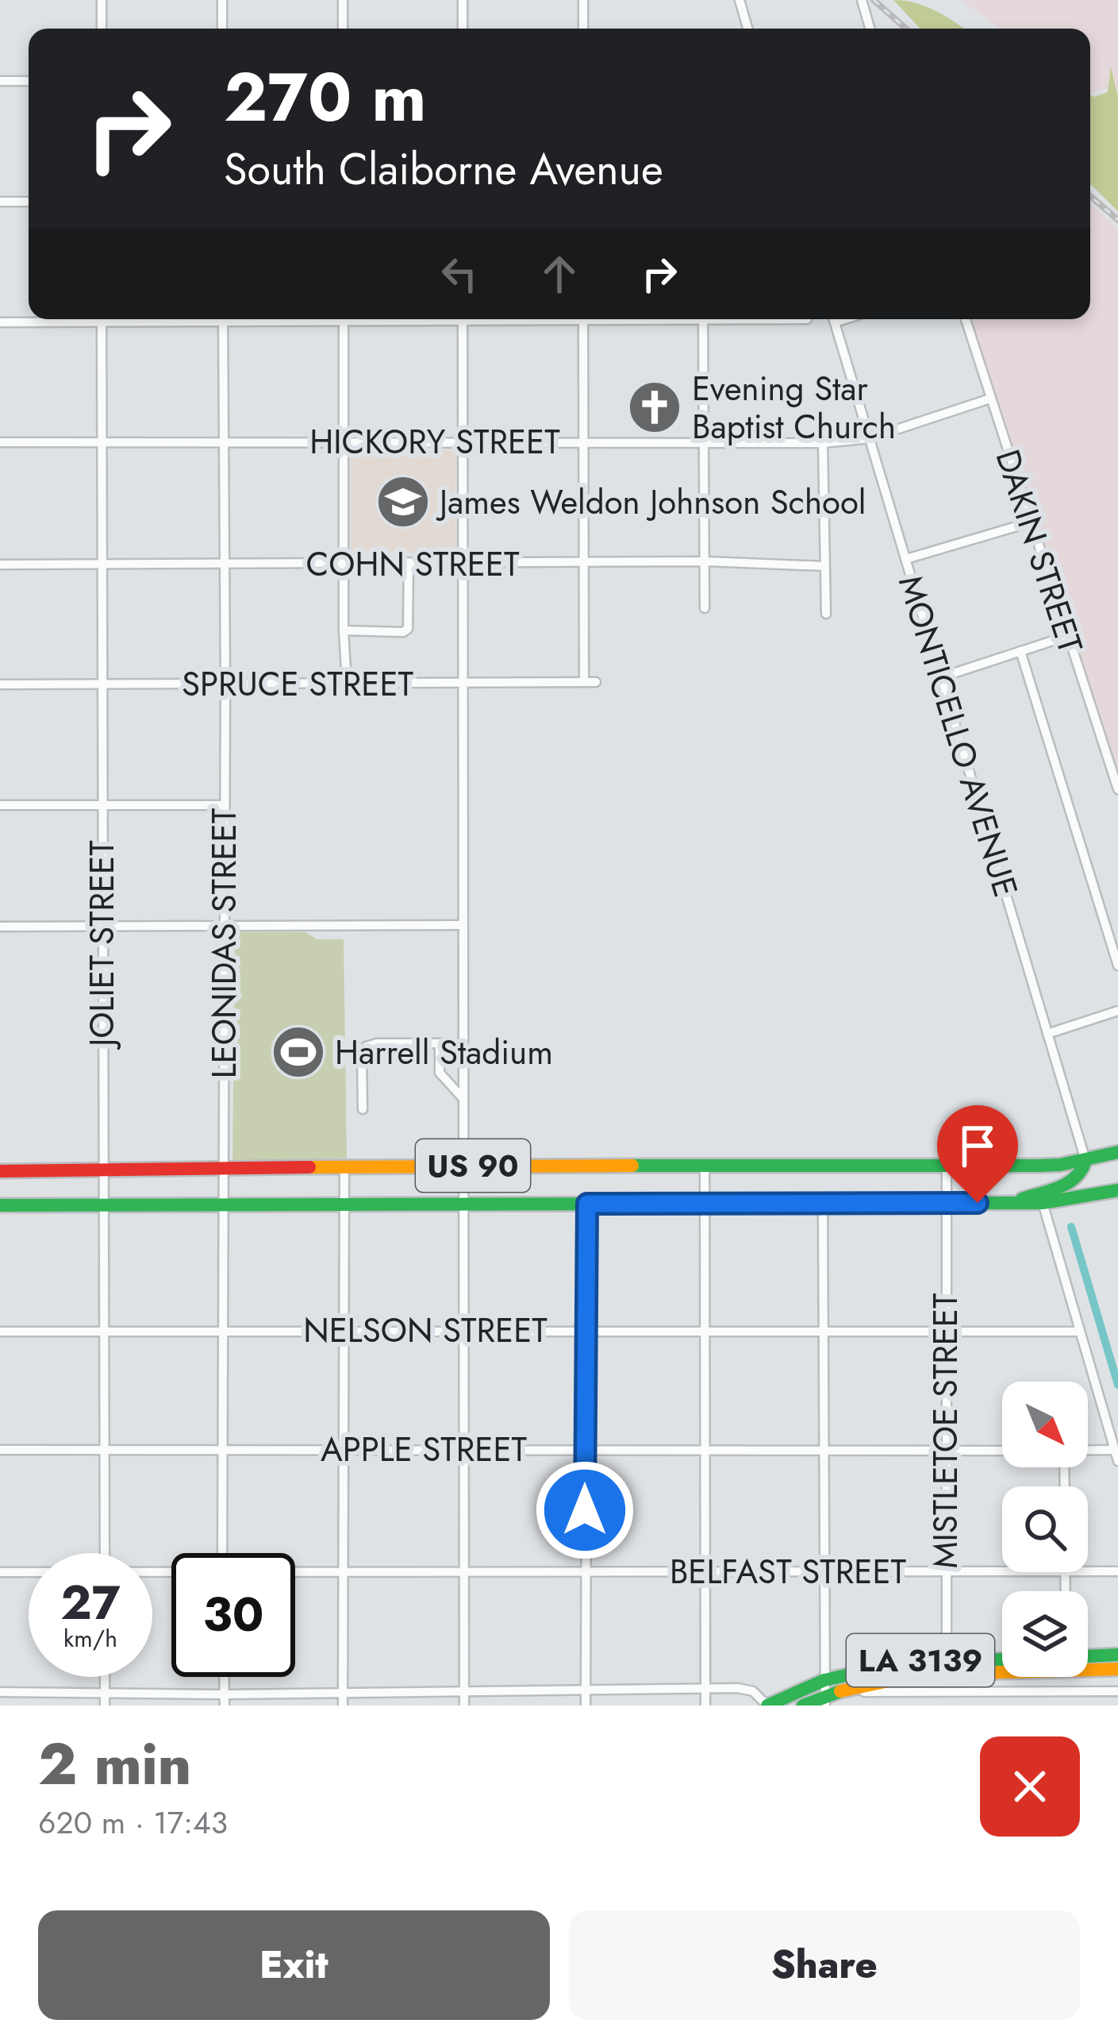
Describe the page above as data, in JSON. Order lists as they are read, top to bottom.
{
  "streets": {
    "main road": ["US 90", "LA 3139"],
    "street": [
      "HICKORY STREET",
      "DAKIN STREET",
      "COHN STREET",
      "SPRUCE STREET",
      "MONTICELLO AVENUE",
      "JOLIET STREET",
      "LEONIDAS STREET",
      "NELSON STREET",
      "MISTLETOE STREET",
      "APPLE STREET",
      "BELFAST STREET"
    ]
  },
  "crossings": [
    ["HICKORY STREET", "DAKIN STREET"],
    ["HICKORY STREET", "MONTICELLO AVENUE"],
    ["HICKORY STREET", "JOLIET STREET"],
    ["HICKORY STREET", "LEONIDAS STREET"],
    ["COHN STREET", "JOLIET STREET"],
    ["COHN STREET", "LEONIDAS STREET"],
    ["SPRUCE STREET", "JOLIET STREET"],
    ["SPRUCE STREET", "LEONIDAS STREET"],
    ["MONTICELLO AVENUE", "US 90"],
    ["JOLIET STREET", "US 90"],
    ["JOLIET STREET", "NELSON STREET"],
    ["JOLIET STREET", "APPLE STREET"],
    ["LEONIDAS STREET", "US 90"],
    ["LEONIDAS STREET", "NELSON STREET"],
    ["LEONIDAS STREET", "APPLE STREET"],
    ["US 90", "MISTLETOE STREET"],
    ["NELSON STREET", "MISTLETOE STREET"],
    ["MISTLETOE STREET", "APPLE STREET"],
    ["MISTLETOE STREET", "BELFAST STREET"]
  ],
  "places": {
    "church": ["Evening Star Baptist Church"],
    "school or university": ["James Weldon Johnson School"],
    "sports": ["Harrell Stadium"]
  },
  "north": "bottom right",
  "page": {
    "turn": ["270 m", "South Claiborne Avenue"],
    "speed": "27 km/h",
    "limit": "30",
    "heading": ["2 min", "620 m · 17:43"],
    "buttons": ["Exit", "Share"]
  }
}
